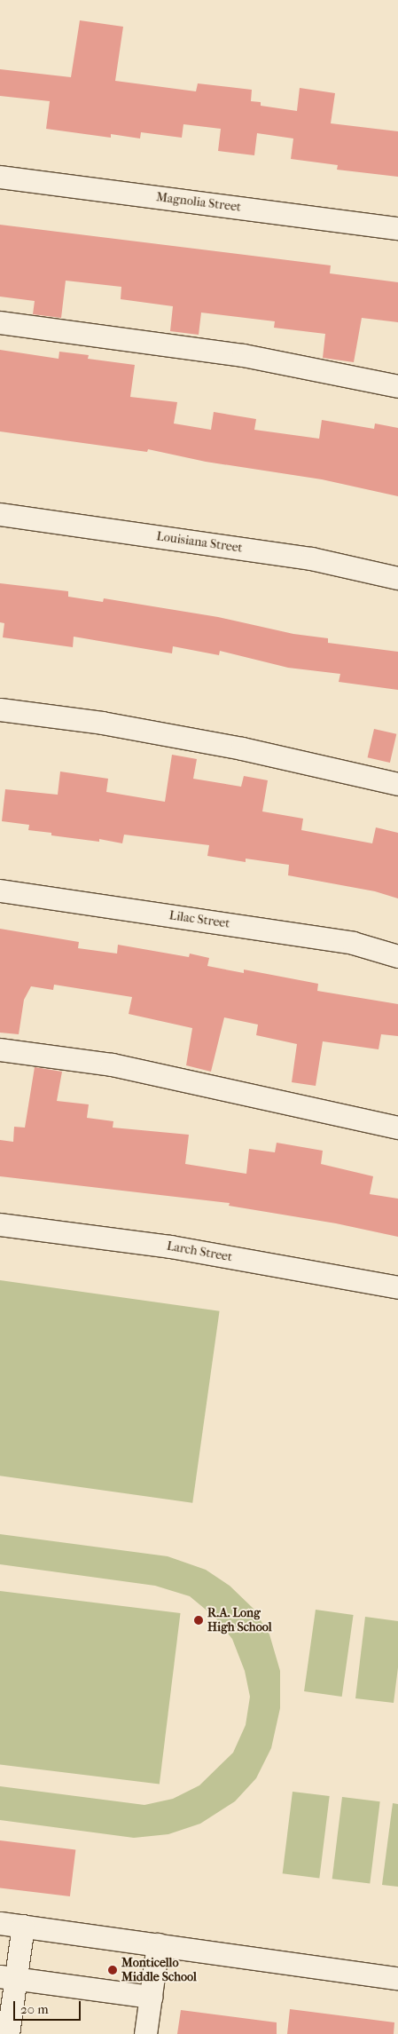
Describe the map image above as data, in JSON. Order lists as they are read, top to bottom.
{
  "streets": {
    "street": [
      "Magnolia Street",
      "Louisiana Street",
      "Lilac Street",
      "Larch Street"
    ]
  },
  "places": ["R.A. Long High School", "Monticello Middle School"],
  "scale_bar": "20 m"
}
